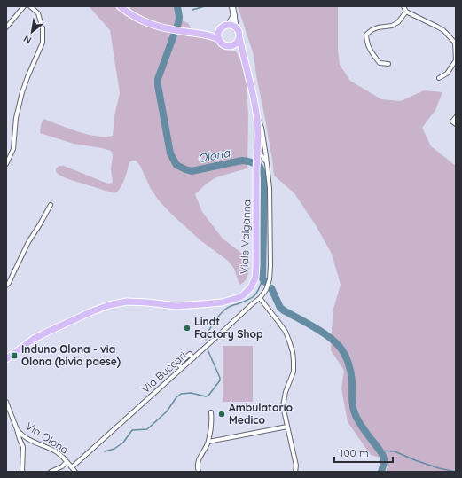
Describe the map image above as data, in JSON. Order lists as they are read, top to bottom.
{
  "streets": {
    "main road": ["Viale Valganna"],
    "street": ["Via Buccari", "Via Olona"]
  },
  "crossings": [
    ["Viale Valganna", "Via Buccari"],
    ["Via Buccari", "Via Olona"]
  ],
  "water": ["Olona"],
  "places": {
    "other": ["Lindt Factory Shop", "Ambulatorio Medico"],
    "transit": ["Induno Olona - via Olona (bivio paese)"]
  },
  "scale_bar": "100 m",
  "north": "bottom left"
}
